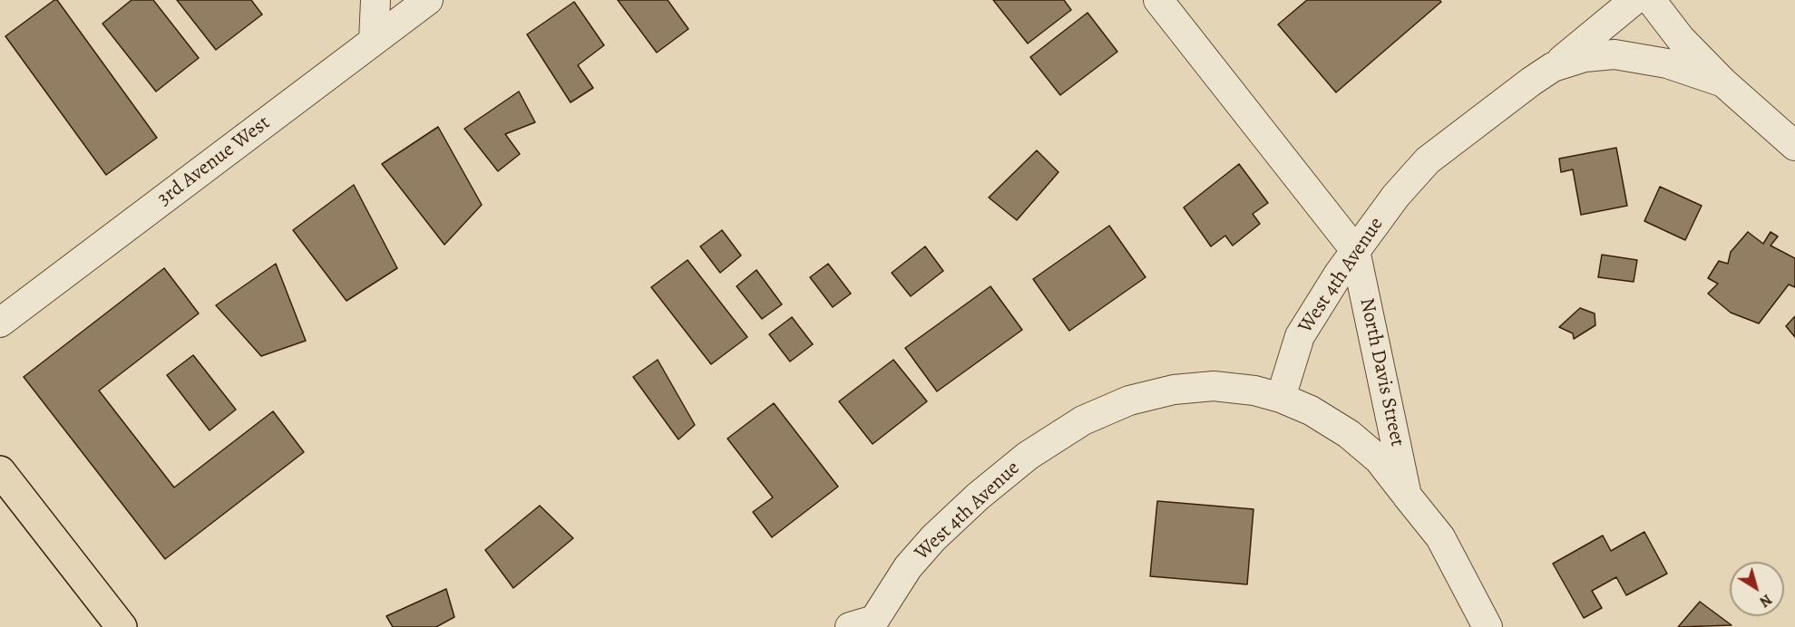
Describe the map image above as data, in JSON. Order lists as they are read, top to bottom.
{
  "streets": {
    "street": ["3rd Avenue West", "West 4th Avenue", "North Davis Street"]
  },
  "crossings": [
    ["West 4th Avenue", "North Davis Street"]
  ],
  "north": "bottom right"
}
